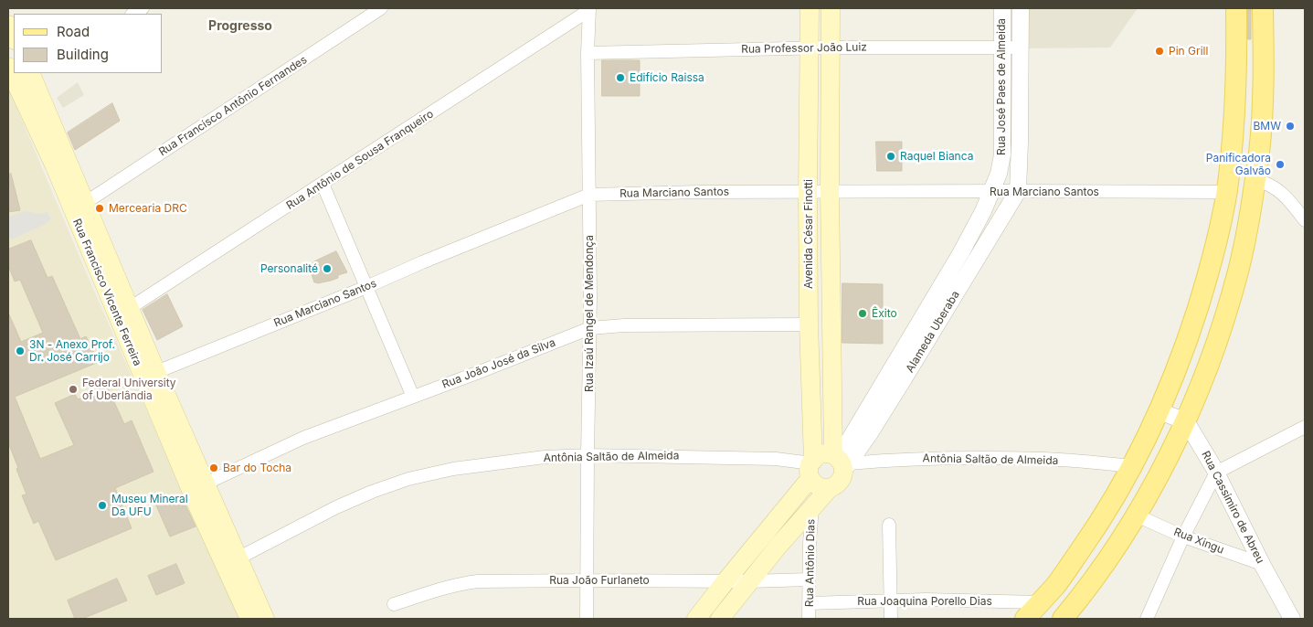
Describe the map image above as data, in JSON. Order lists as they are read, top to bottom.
{
  "streets": {
    "main road": ["Avenida César Finotti", "Rua Francisco Vicente Ferreira", "Alameda Uberaba"],
    "street": [
      "Rua Professor João Luiz",
      "Rua José Paes de Almeida",
      "Rua Francisco Antônio Fernandes",
      "Rua Antônio de Sousa Franqueiro",
      "Rua Marciano Santos",
      "Rua Izaú Rangel de Mendonça",
      "Rua João José da Silva",
      "Antônia Saltão de Almeida",
      "Rua Cassimiro de Abreu",
      "Rua Xingu",
      "Rua Antônio Dias",
      "Rua João Furlaneto",
      "Rua Joaquina Porello Dias"
    ]
  },
  "crossings": [
    ["Rua Professor João Luiz", "Rua José Paes de Almeida"],
    ["Rua Professor João Luiz", "Avenida César Finotti"],
    ["Rua Professor João Luiz", "Rua Izaú Rangel de Mendonça"],
    ["Rua José Paes de Almeida", "Rua Marciano Santos"],
    ["Rua José Paes de Almeida", "Alameda Uberaba"],
    ["Rua Francisco Antônio Fernandes", "Rua Francisco Vicente Ferreira"],
    ["Rua Antônio de Sousa Franqueiro", "Rua Francisco Vicente Ferreira"],
    ["Rua Antônio de Sousa Franqueiro", "Rua Izaú Rangel de Mendonça"],
    ["Rua Marciano Santos", "Avenida César Finotti"],
    ["Rua Marciano Santos", "Rua Francisco Vicente Ferreira"],
    ["Rua Marciano Santos", "Rua Izaú Rangel de Mendonça"],
    ["Rua Marciano Santos", "Alameda Uberaba"],
    ["Avenida César Finotti", "Alameda Uberaba"],
    ["Avenida César Finotti", "Rua João José da Silva"],
    ["Avenida César Finotti", "Antônia Saltão de Almeida"],
    ["Rua Francisco Vicente Ferreira", "Rua João José da Silva"],
    ["Rua Francisco Vicente Ferreira", "Antônia Saltão de Almeida"],
    ["Rua Izaú Rangel de Mendonça", "Rua João José da Silva"],
    ["Rua Izaú Rangel de Mendonça", "Antônia Saltão de Almeida"],
    ["Rua Izaú Rangel de Mendonça", "Rua João Furlaneto"],
    ["Alameda Uberaba", "Antônia Saltão de Almeida"],
    ["Alameda Uberaba", "Rua Antônio Dias"],
    ["Alameda Uberaba", "Rua João Furlaneto"],
    ["Rua Cassimiro de Abreu", "Rua Xingu"],
    ["Rua Antônio Dias", "Rua João Furlaneto"],
    ["Rua Antônio Dias", "Rua Joaquina Porello Dias"]
  ],
  "districts": ["Progresso"],
  "places": [
    "Pin Grill",
    "Edifício Raissa",
    "BMW",
    "Raquel Bianca",
    "Panificadora Galvão",
    "Mercearia DRC",
    "Personalité",
    "Êxito",
    "3N - Anexo Prof. Dr. José Carrijo",
    "Federal University of Uberlândia",
    "Bar do Tocha",
    "Museu Mineral Da UFU"
  ],
  "legend": ["Road", "Building"]
}
